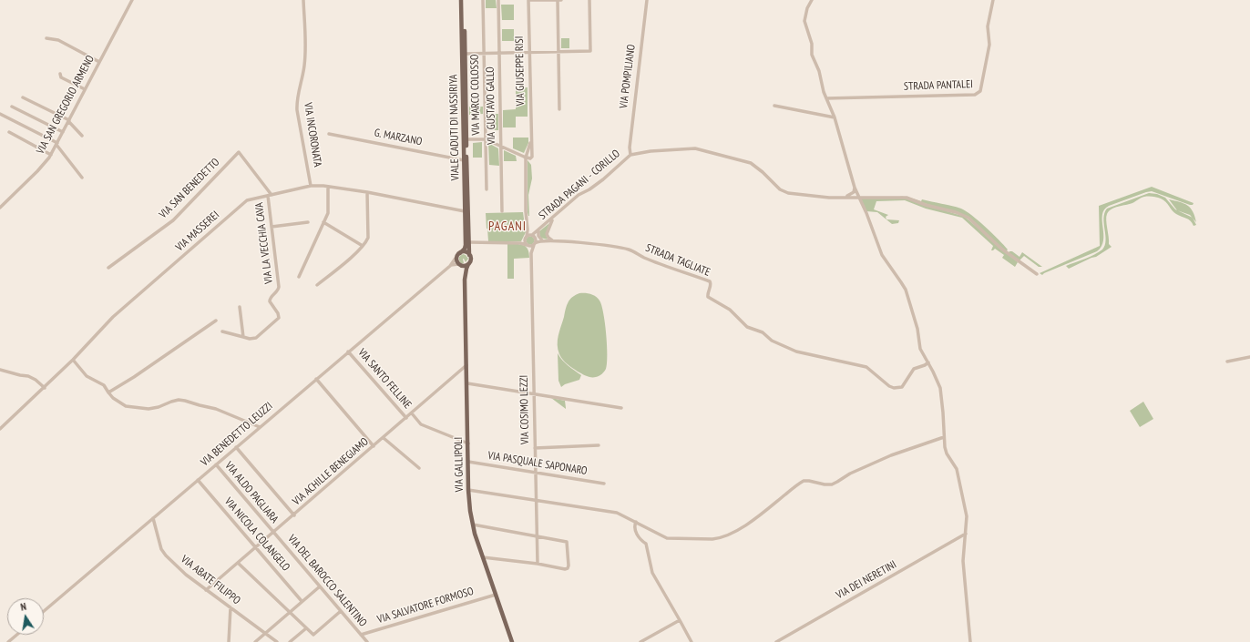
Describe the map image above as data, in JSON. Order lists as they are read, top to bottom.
{
  "streets": {
    "main road": ["VIALE CADUTI DI NASSIRIYA", "VIA GALLIPOLI"],
    "street": [
      "VIA GIUSEPPE RISI",
      "VIA POMPILIANO",
      "STRADA PANTALEI",
      "VIA MARCO COLOSSO",
      "VIA SAN GREGORIO ARMENO",
      "VIA GUSTAVO GALLO",
      "VIA INCORONATA",
      "G. MARZANO",
      "STRADA PAGANI - CORILLO",
      "VIA SAN BENEDETTO",
      "VIA MASSEREI",
      "VIA LA VECCHIA CAVA",
      "STRADA TAGLIATE",
      "VIA SANTO FELLINE",
      "VIA COSIMO LEZZI",
      "VIA BENEDETTO LEUZZI",
      "VIA PASQUALE SAPONARO",
      "VIA ACHILLE BENEGIAMO",
      "VIA ALDO PAGLIARA",
      "VIA NICOLA COLANGELO",
      "VIA ABATE FILIPPO",
      "VIA DEI NERETINI",
      "VIA DEL BAROCCO SALENTINO",
      "VIA SALVATORE FORMOSO"
    ]
  },
  "crossings": [
    ["VIA GIUSEPPE RISI", "STRADA PAGANI - CORILLO"],
    ["VIA GIUSEPPE RISI", "STRADA TAGLIATE"],
    ["VIA GIUSEPPE RISI", "VIA COSIMO LEZZI"],
    ["VIA POMPILIANO", "STRADA PAGANI - CORILLO"],
    ["VIALE CADUTI DI NASSIRIYA", "G. MARZANO"],
    ["VIALE CADUTI DI NASSIRIYA", "VIA MASSEREI"],
    ["VIALE CADUTI DI NASSIRIYA", "VIA BENEDETTO LEUZZI"],
    ["VIALE CADUTI DI NASSIRIYA", "VIA GALLIPOLI"],
    ["VIA INCORONATA", "VIA MASSEREI"],
    ["STRADA PAGANI - CORILLO", "STRADA TAGLIATE"],
    ["STRADA PAGANI - CORILLO", "VIA COSIMO LEZZI"],
    ["VIA SAN BENEDETTO", "VIA MASSEREI"],
    ["VIA SAN BENEDETTO", "VIA LA VECCHIA CAVA"],
    ["VIA MASSEREI", "VIA LA VECCHIA CAVA"],
    ["STRADA TAGLIATE", "VIA COSIMO LEZZI"],
    ["VIA SANTO FELLINE", "VIA BENEDETTO LEUZZI"],
    ["VIA SANTO FELLINE", "VIA ACHILLE BENEGIAMO"],
    ["VIA COSIMO LEZZI", "VIA PASQUALE SAPONARO"],
    ["VIA BENEDETTO LEUZZI", "VIA GALLIPOLI"],
    ["VIA BENEDETTO LEUZZI", "VIA ALDO PAGLIARA"],
    ["VIA BENEDETTO LEUZZI", "VIA NICOLA COLANGELO"],
    ["VIA BENEDETTO LEUZZI", "VIA ABATE FILIPPO"],
    ["VIA PASQUALE SAPONARO", "VIA GALLIPOLI"],
    ["VIA GALLIPOLI", "VIA ACHILLE BENEGIAMO"],
    ["VIA GALLIPOLI", "VIA SALVATORE FORMOSO"],
    ["VIA ACHILLE BENEGIAMO", "VIA ALDO PAGLIARA"],
    ["VIA ACHILLE BENEGIAMO", "VIA NICOLA COLANGELO"],
    ["VIA ACHILLE BENEGIAMO", "VIA ABATE FILIPPO"],
    ["VIA ACHILLE BENEGIAMO", "VIA DEL BAROCCO SALENTINO"],
    ["VIA ALDO PAGLIARA", "VIA DEL BAROCCO SALENTINO"],
    ["VIA DEL BAROCCO SALENTINO", "VIA SALVATORE FORMOSO"]
  ],
  "districts": ["PAGANI"],
  "north": "top"
}
